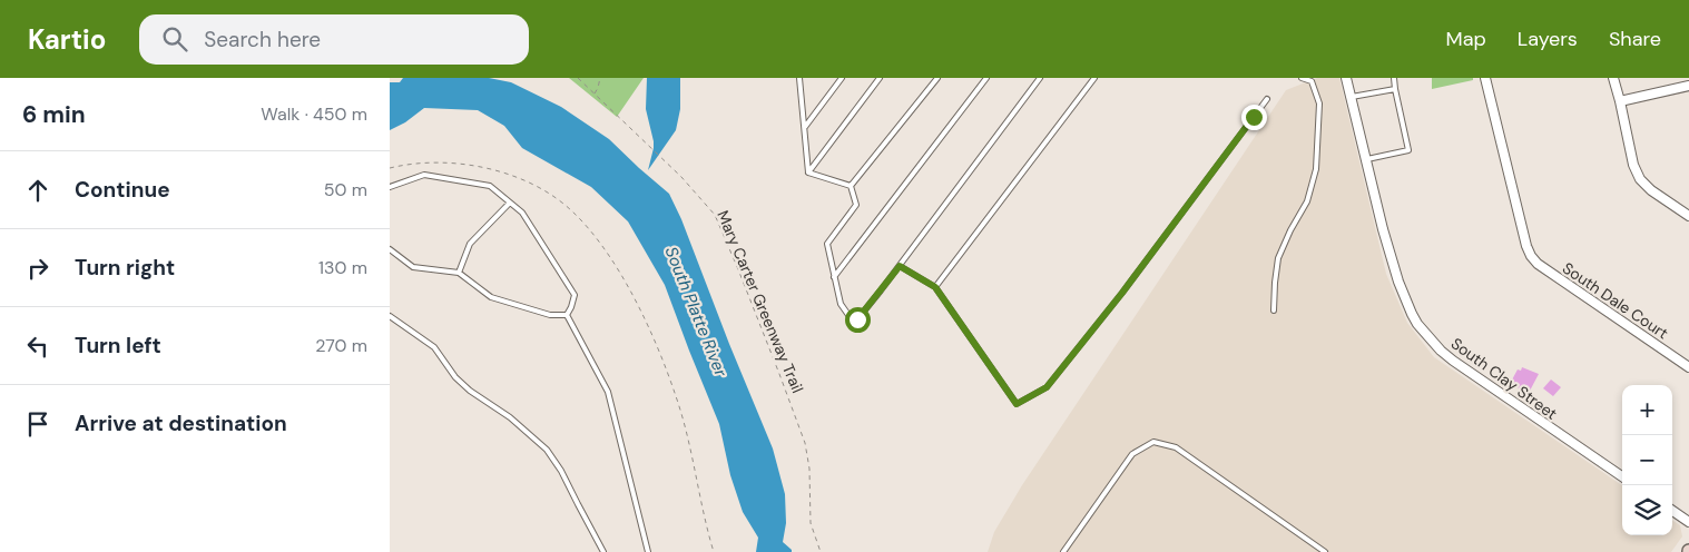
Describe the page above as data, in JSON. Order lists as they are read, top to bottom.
{
  "streets": {
    "street": ["South Dale Court", "South Clay Street"],
    "path": ["Mary Carter Greenway Trail"]
  },
  "water": ["South Platte River"],
  "page": {
    "header": "Kartio",
    "search": "Search here",
    "nav": ["Map", "Layers", "Share"],
    "heading": ["6 min", "Walk · 450 m"],
    "list": [
      ["Continue", "50 m"],
      ["Turn right", "130 m"],
      ["Turn left", "270 m"],
      "Arrive at destination"
    ],
    "map_buttons": ["+", "−"]
  }
}
